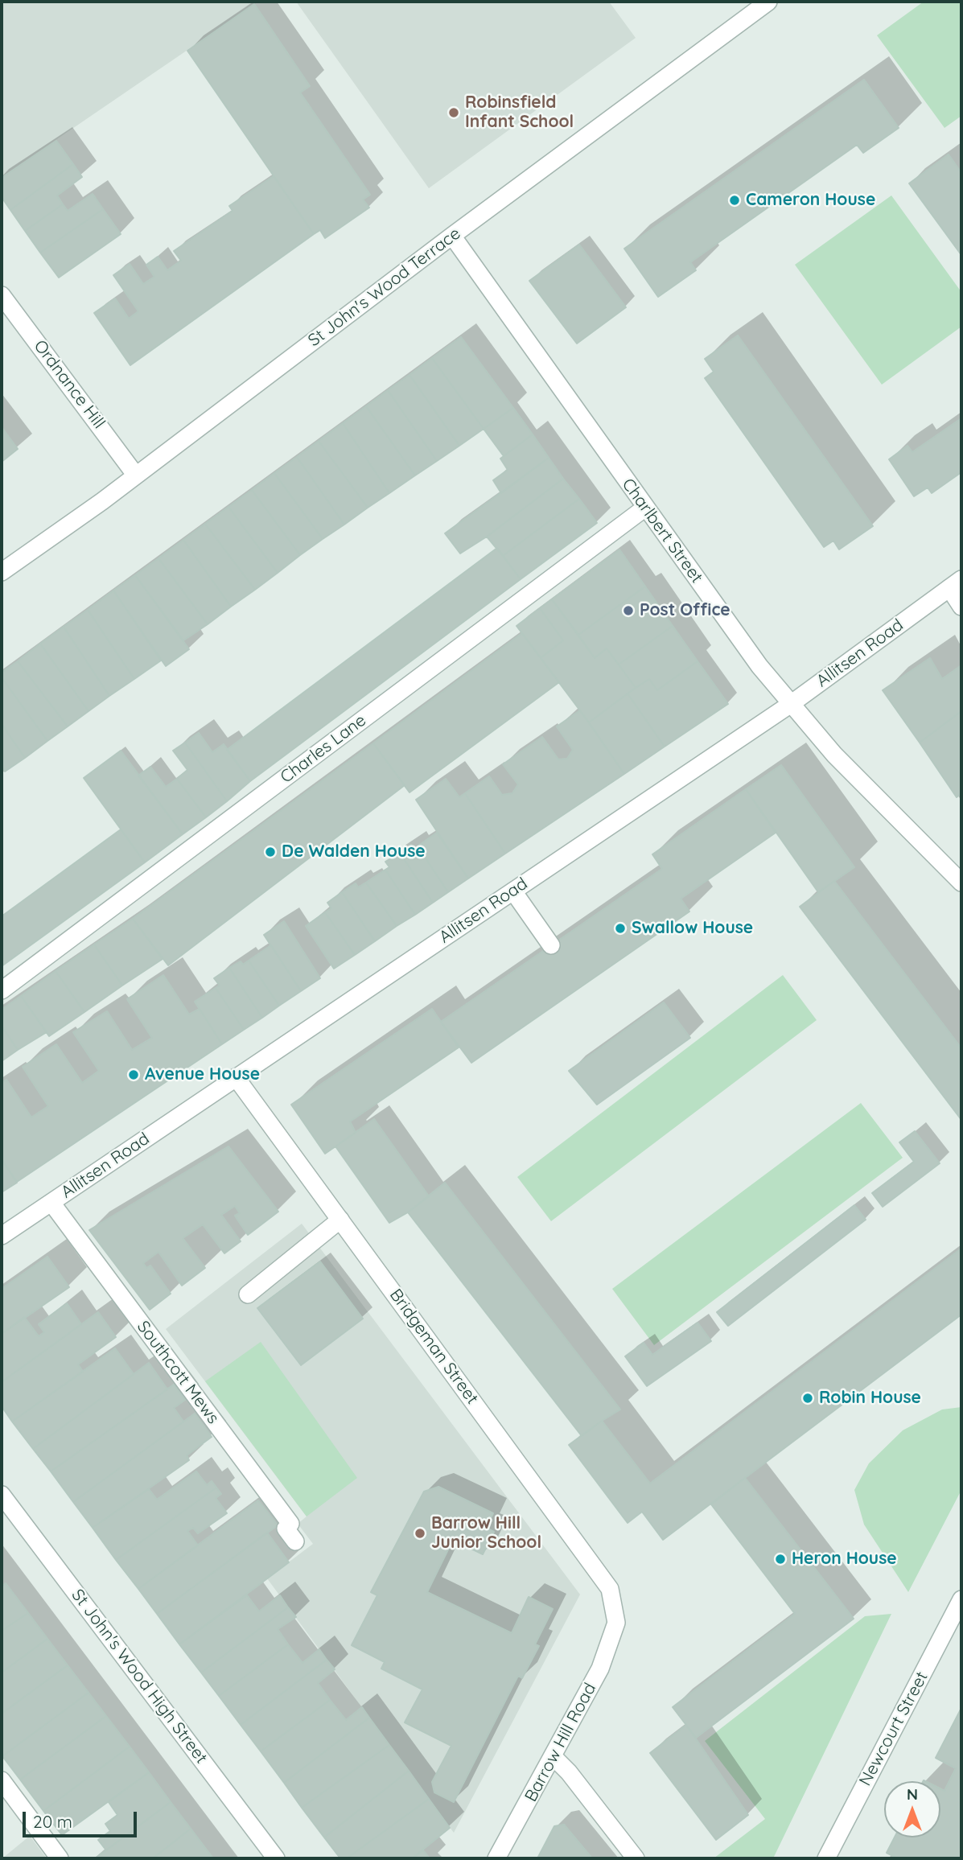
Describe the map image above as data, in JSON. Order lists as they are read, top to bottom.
{
  "streets": {
    "street": [
      "St John's Wood Terrace",
      "Ordnance Hill",
      "Charlbert Street",
      "Allitsen Road",
      "Charles Lane",
      "Bridgeman Street",
      "Southcott Mews",
      "St John's Wood High Street",
      "Newcourt Street",
      "Barrow Hill Road"
    ]
  },
  "crossings": [
    ["St John's Wood Terrace", "Ordnance Hill"],
    ["St John's Wood Terrace", "Charlbert Street"],
    ["Charlbert Street", "Allitsen Road"],
    ["Charlbert Street", "Charles Lane"],
    ["Allitsen Road", "Bridgeman Street"],
    ["Allitsen Road", "Southcott Mews"],
    ["Bridgeman Street", "Barrow Hill Road"]
  ],
  "places": [
    "Robinsfield Infant School",
    "Cameron House",
    "Post Office",
    "De Walden House",
    "Swallow House",
    "Avenue House",
    "Robin House",
    "Barrow Hill Junior School",
    "Heron House"
  ],
  "scale_bar": "20 m",
  "north": "top"
}
